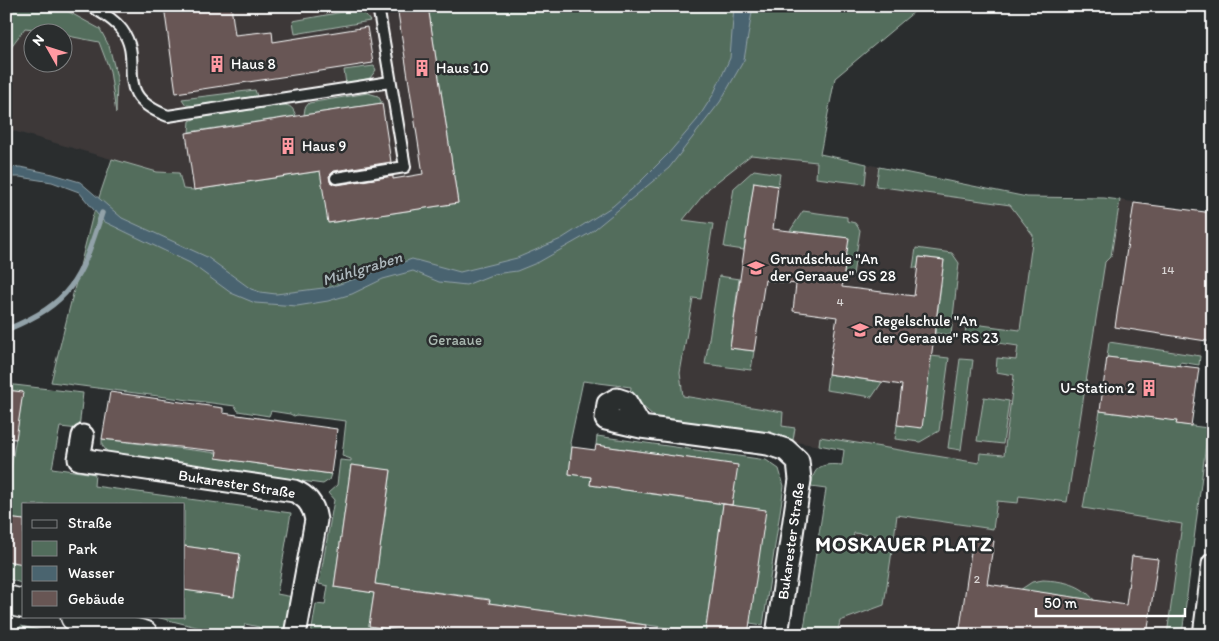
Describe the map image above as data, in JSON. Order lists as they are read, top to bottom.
{
  "streets": {
    "street": ["Bukarester Straße"]
  },
  "districts": ["MOSKAUER PLATZ"],
  "water": ["Mühlgraben"],
  "parks": ["Geraaue"],
  "places": {
    "building": [
      "Haus 8",
      "Haus 10",
      "Haus 9",
      "U-Station 2"
    ],
    "school or university": ["Grundschule \"An der Geraaue\" GS 28", "Regelschule \"An der Geraaue\" RS 23"]
  },
  "house_numbers": ["14", "4", "2"],
  "legend": [
    "Straße",
    "Park",
    "Wasser",
    "Gebäude"
  ],
  "scale_bar": "50 m",
  "north": "top left"
}
